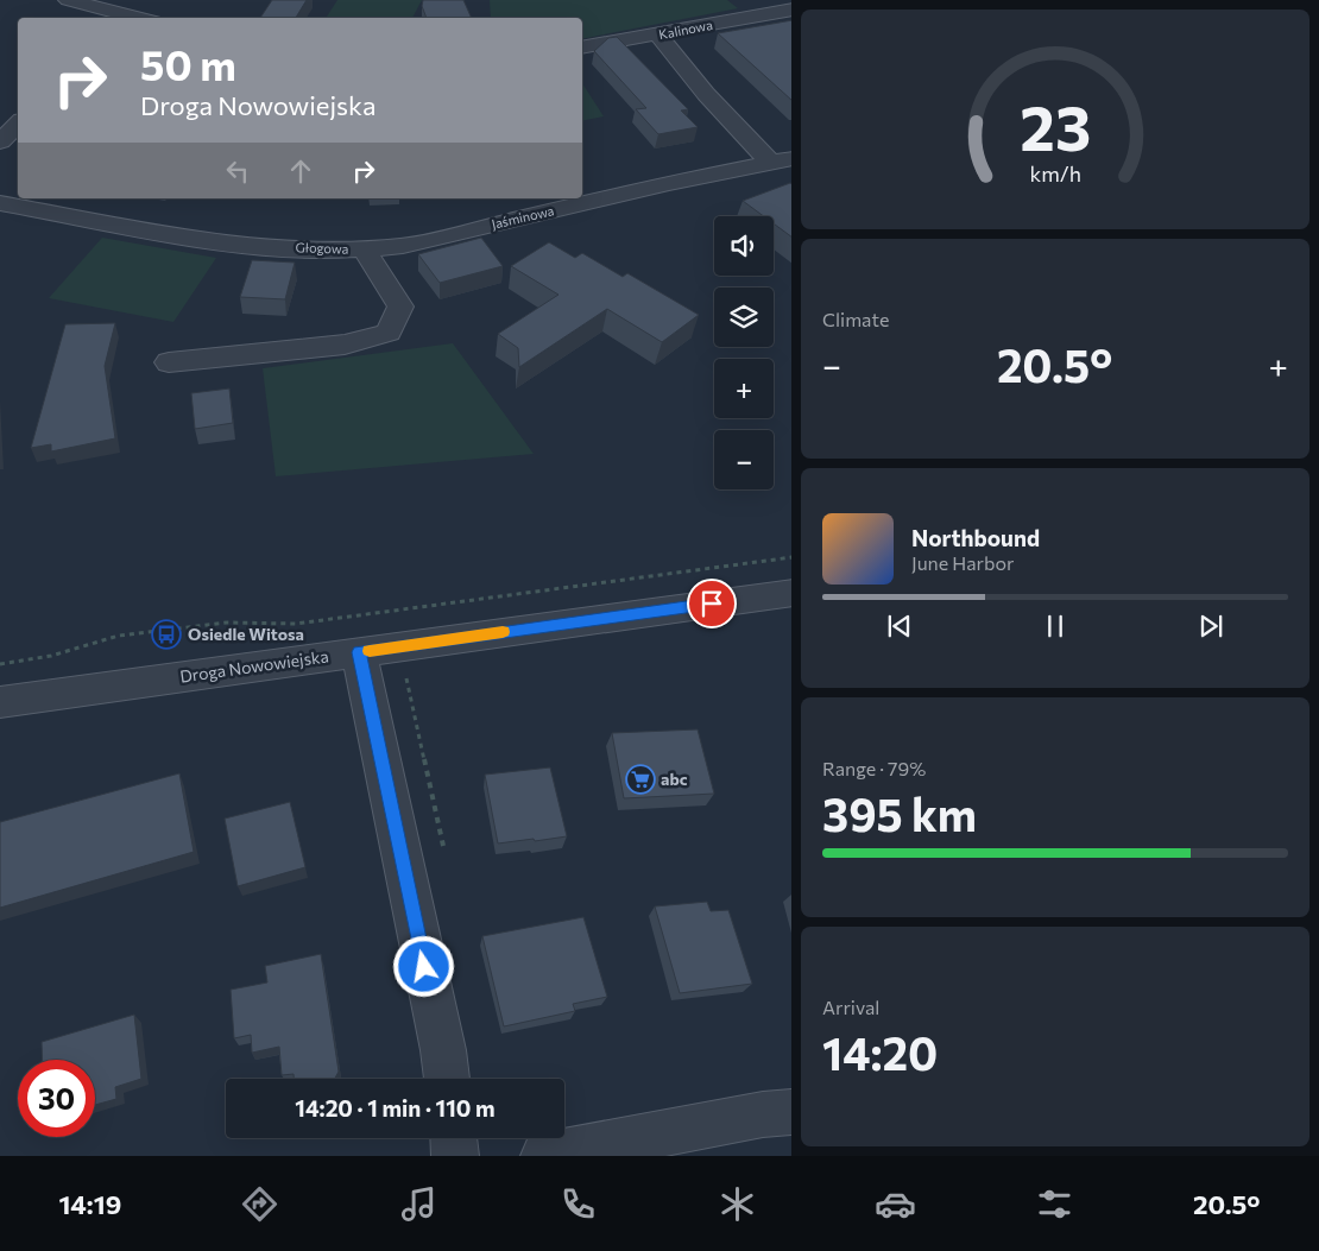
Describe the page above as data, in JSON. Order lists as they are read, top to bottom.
{
  "streets": {
    "street": [
      "Kalinowa",
      "Jaśminowa",
      "Głogowa",
      "Droga Nowowiejska"
    ]
  },
  "crossings": [
    ["Jaśminowa", "Głogowa"]
  ],
  "places": {
    "bus stop": ["Osiedle Witosa"],
    "supermarket": ["abc"]
  },
  "page": {
    "turn": ["50 m", "Droga Nowowiejska"],
    "map_buttons": ["+", "−"],
    "tile": [
      "Climate",
      ["Range · 79%", "395 km"],
      ["Arrival", "14:20"]
    ],
    "heat": ["−", "20.5°", "+"],
    "song": ["Northbound", "June Harbor"],
    "limit": "30",
    "trip": "14:20 · 1 min · 110 m",
    "tabs": ["14:19", "20.5°"],
    "gauge": ["23", "km/h"]
  }
}
